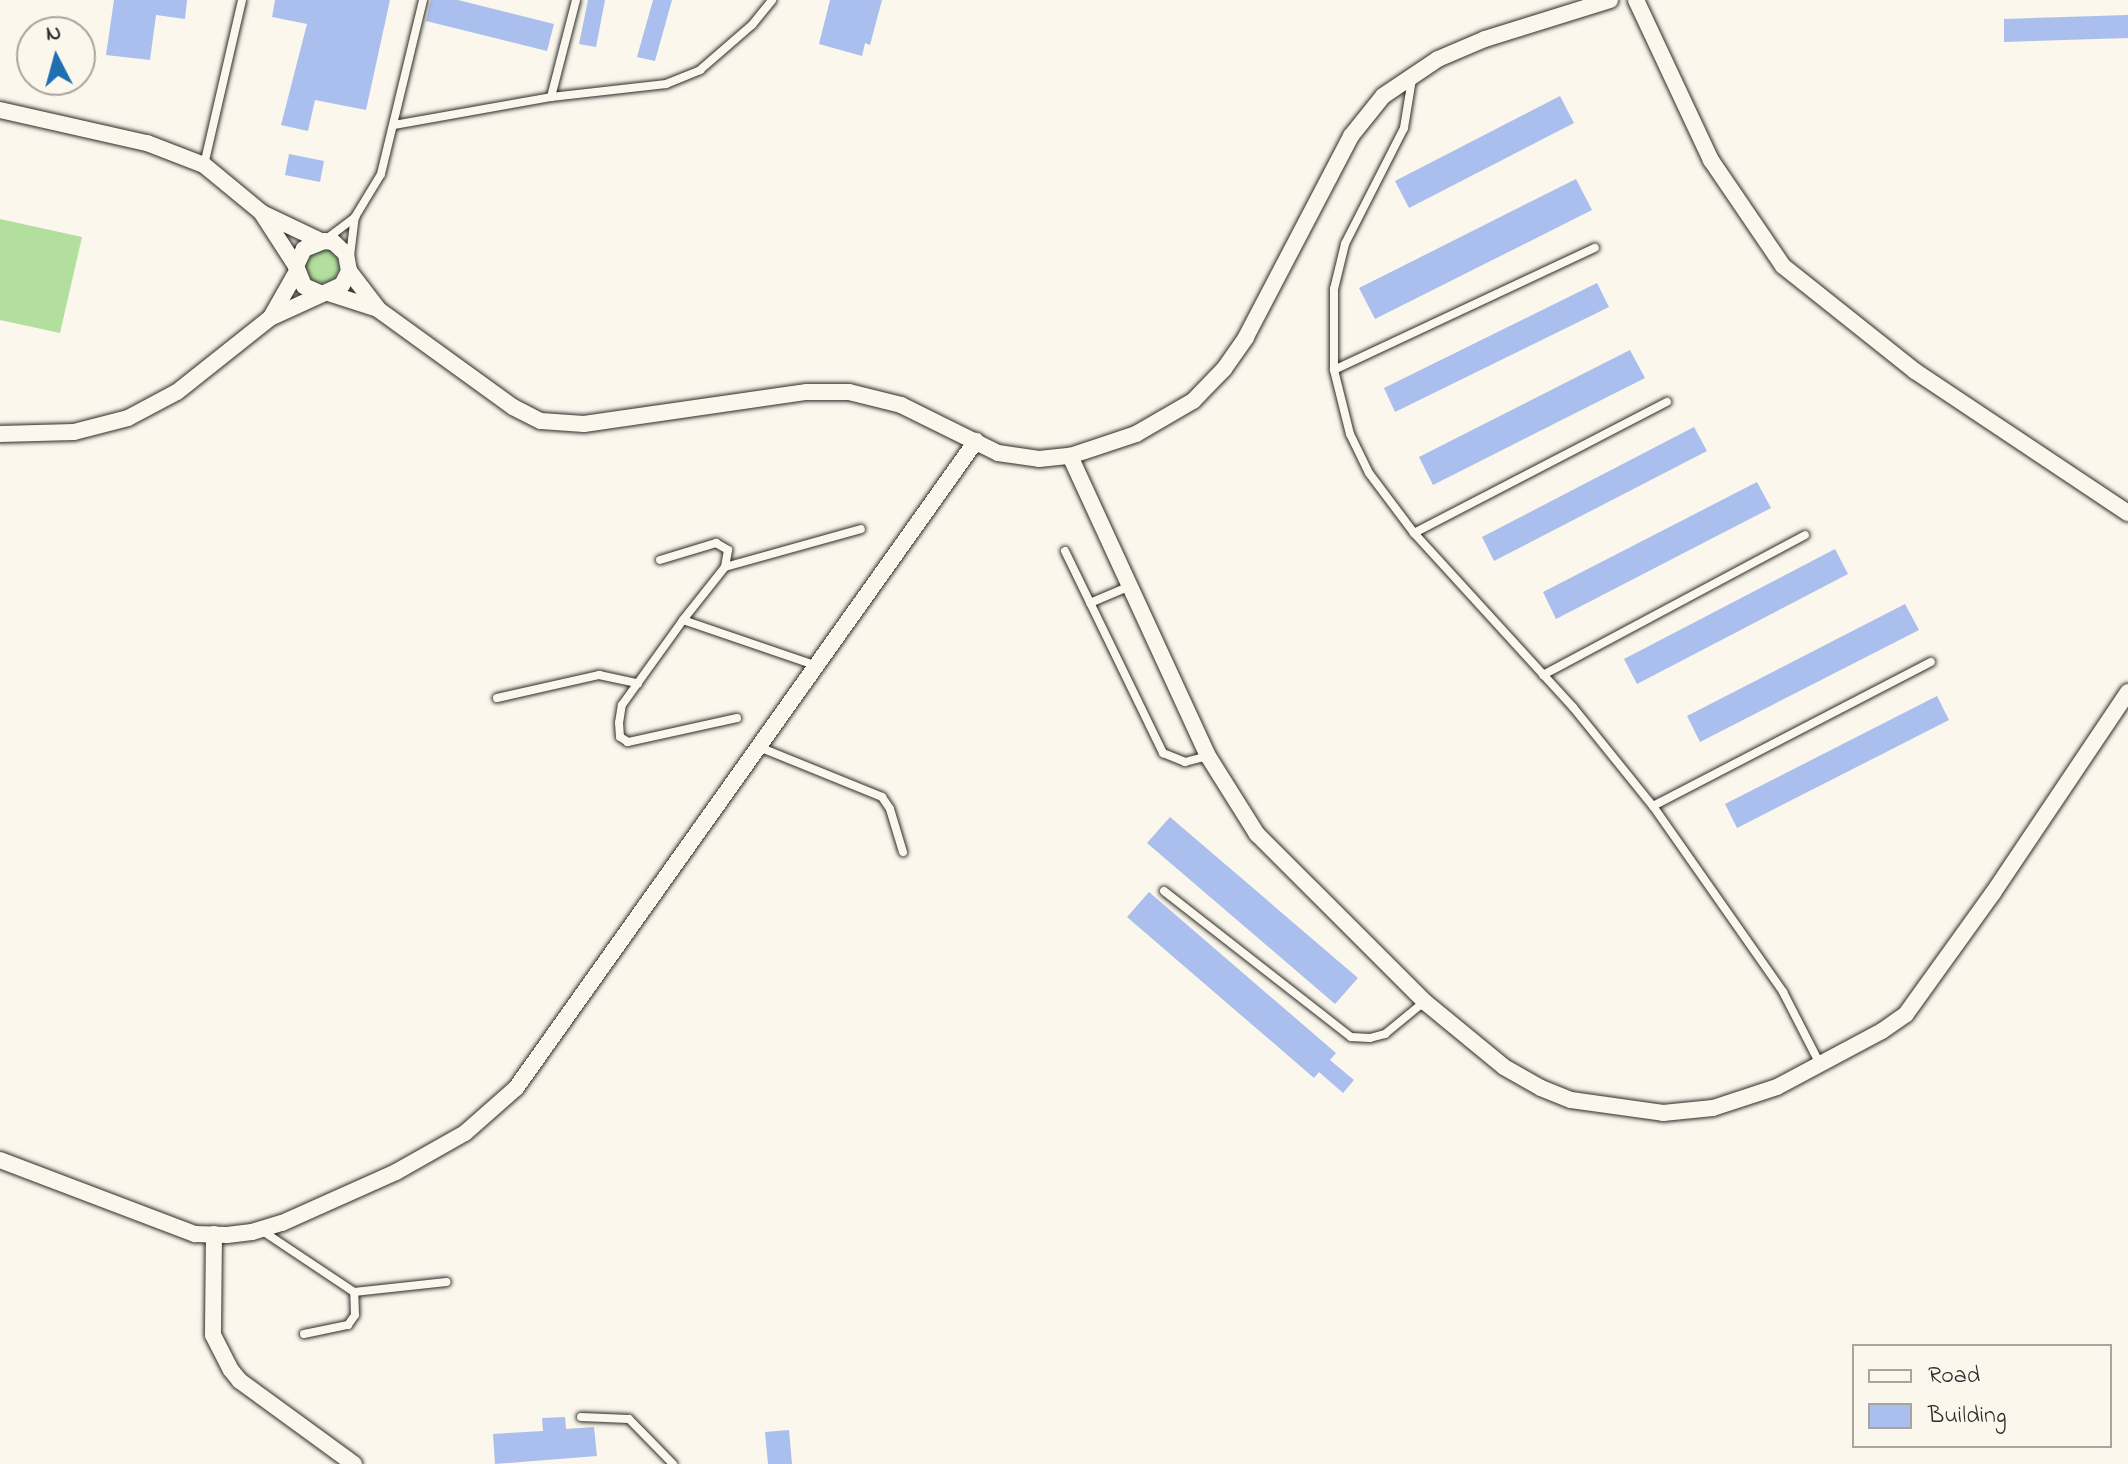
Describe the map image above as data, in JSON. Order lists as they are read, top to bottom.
{
  "legend": ["Road", "Building"],
  "north": "top"
}
